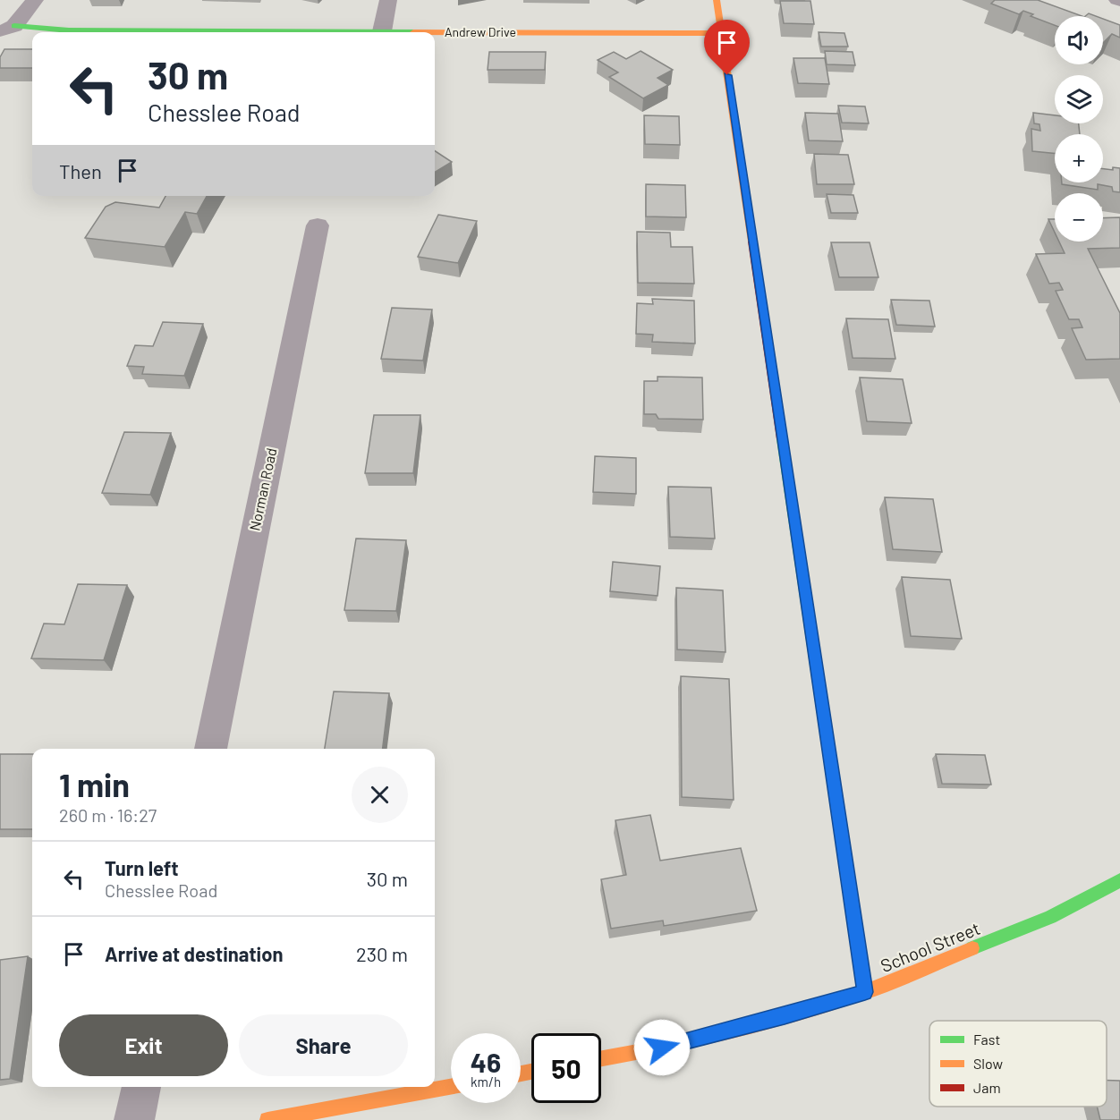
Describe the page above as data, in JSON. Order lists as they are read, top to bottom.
{
  "streets": {
    "street": ["Andrew Drive", "Norman Road", "School Street"]
  },
  "legend": ["Fast", "Slow", "Jam"],
  "page": {
    "map_buttons": ["+", "−"],
    "turn": ["30 m", "Chesslee Road"],
    "then": "Then",
    "heading": ["1 min", "260 m · 16:27"],
    "list": [
      {
        "name": "Turn left",
        "note": "Chesslee Road",
        "value": "30 m"
      },
      {
        "name": "Arrive at destination",
        "value": "230 m"
      }
    ],
    "buttons": ["Exit", "Share"],
    "speed": "46 km/h",
    "limit": "50"
  }
}
